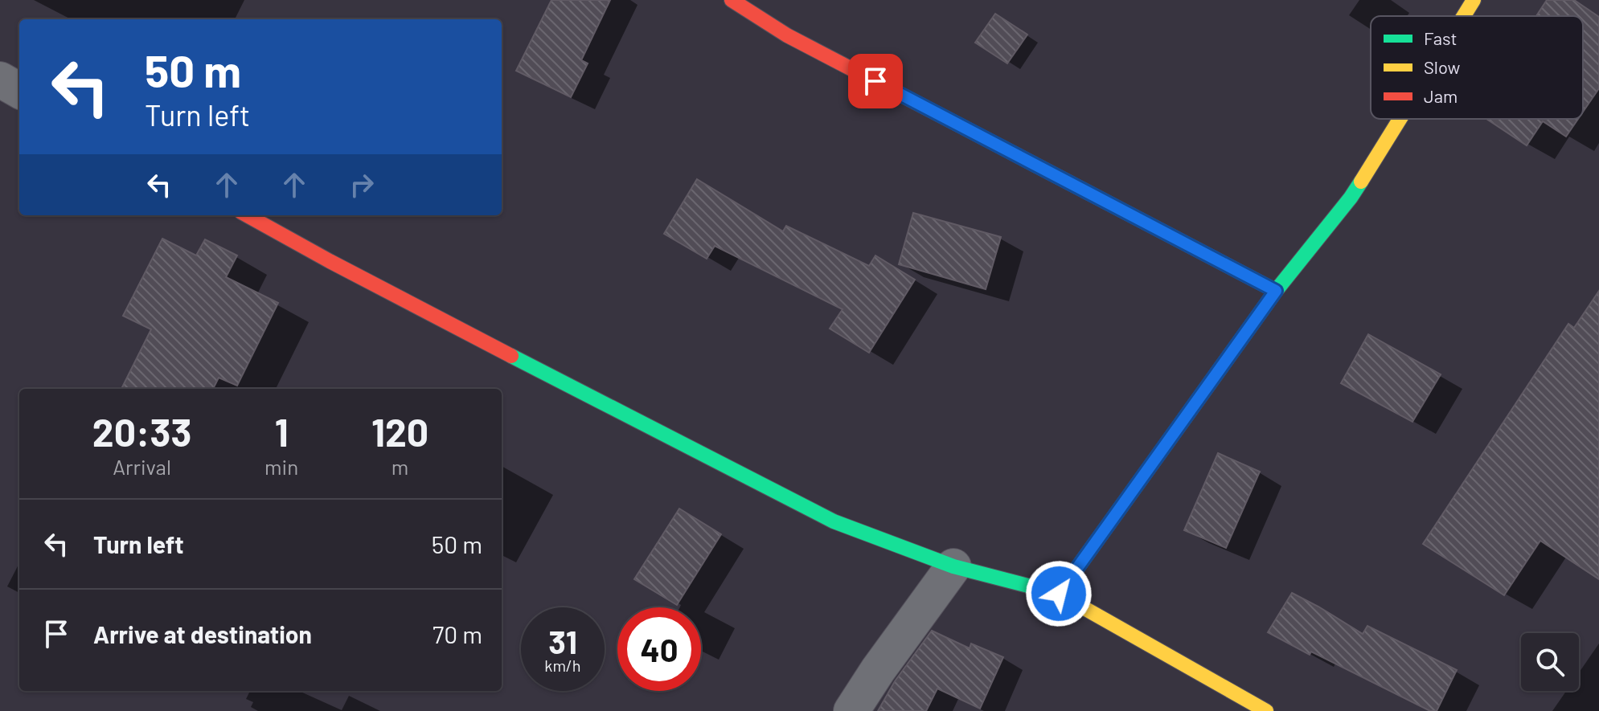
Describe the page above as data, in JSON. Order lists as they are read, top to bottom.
{
  "legend": ["Fast", "Slow", "Jam"],
  "page": {
    "turn": ["50 m", "Turn left"],
    "eta": [
      "20:33",
      "Arrival",
      "1",
      "min",
      "120",
      "m"
    ],
    "list": [
      {
        "name": "Turn left",
        "value": "50 m"
      },
      {
        "name": "Arrive at destination",
        "value": "70 m"
      }
    ],
    "speed": "31 km/h",
    "limit": "40"
  }
}
